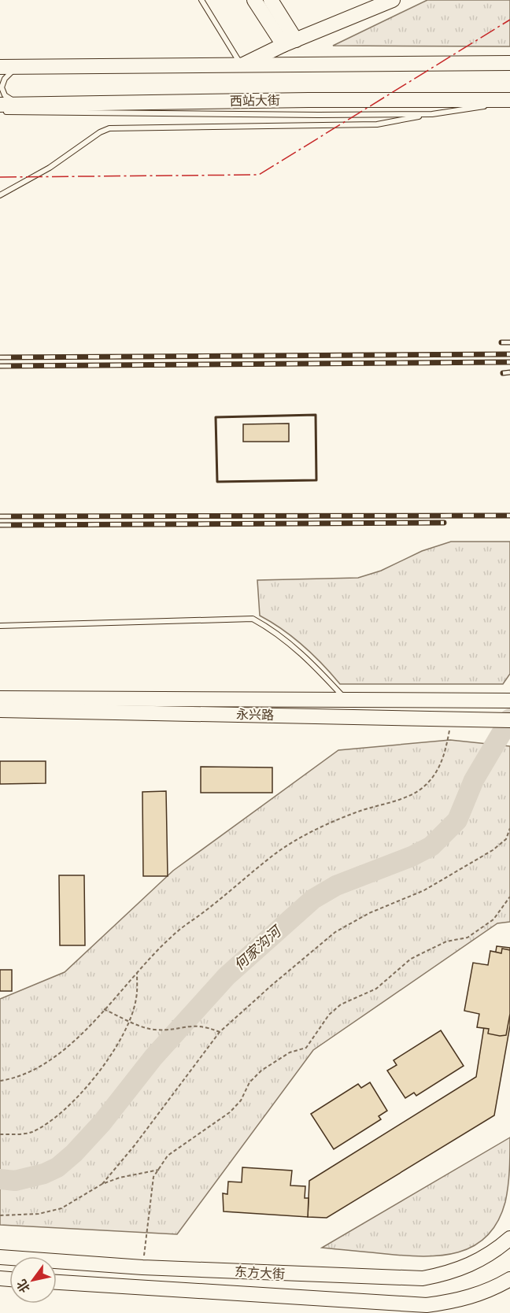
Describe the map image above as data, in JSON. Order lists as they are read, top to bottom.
{
  "streets": {
    "main road": ["西站大街", "永兴路", "东方大街"]
  },
  "water": ["何家沟河"],
  "north": "bottom left"
}
